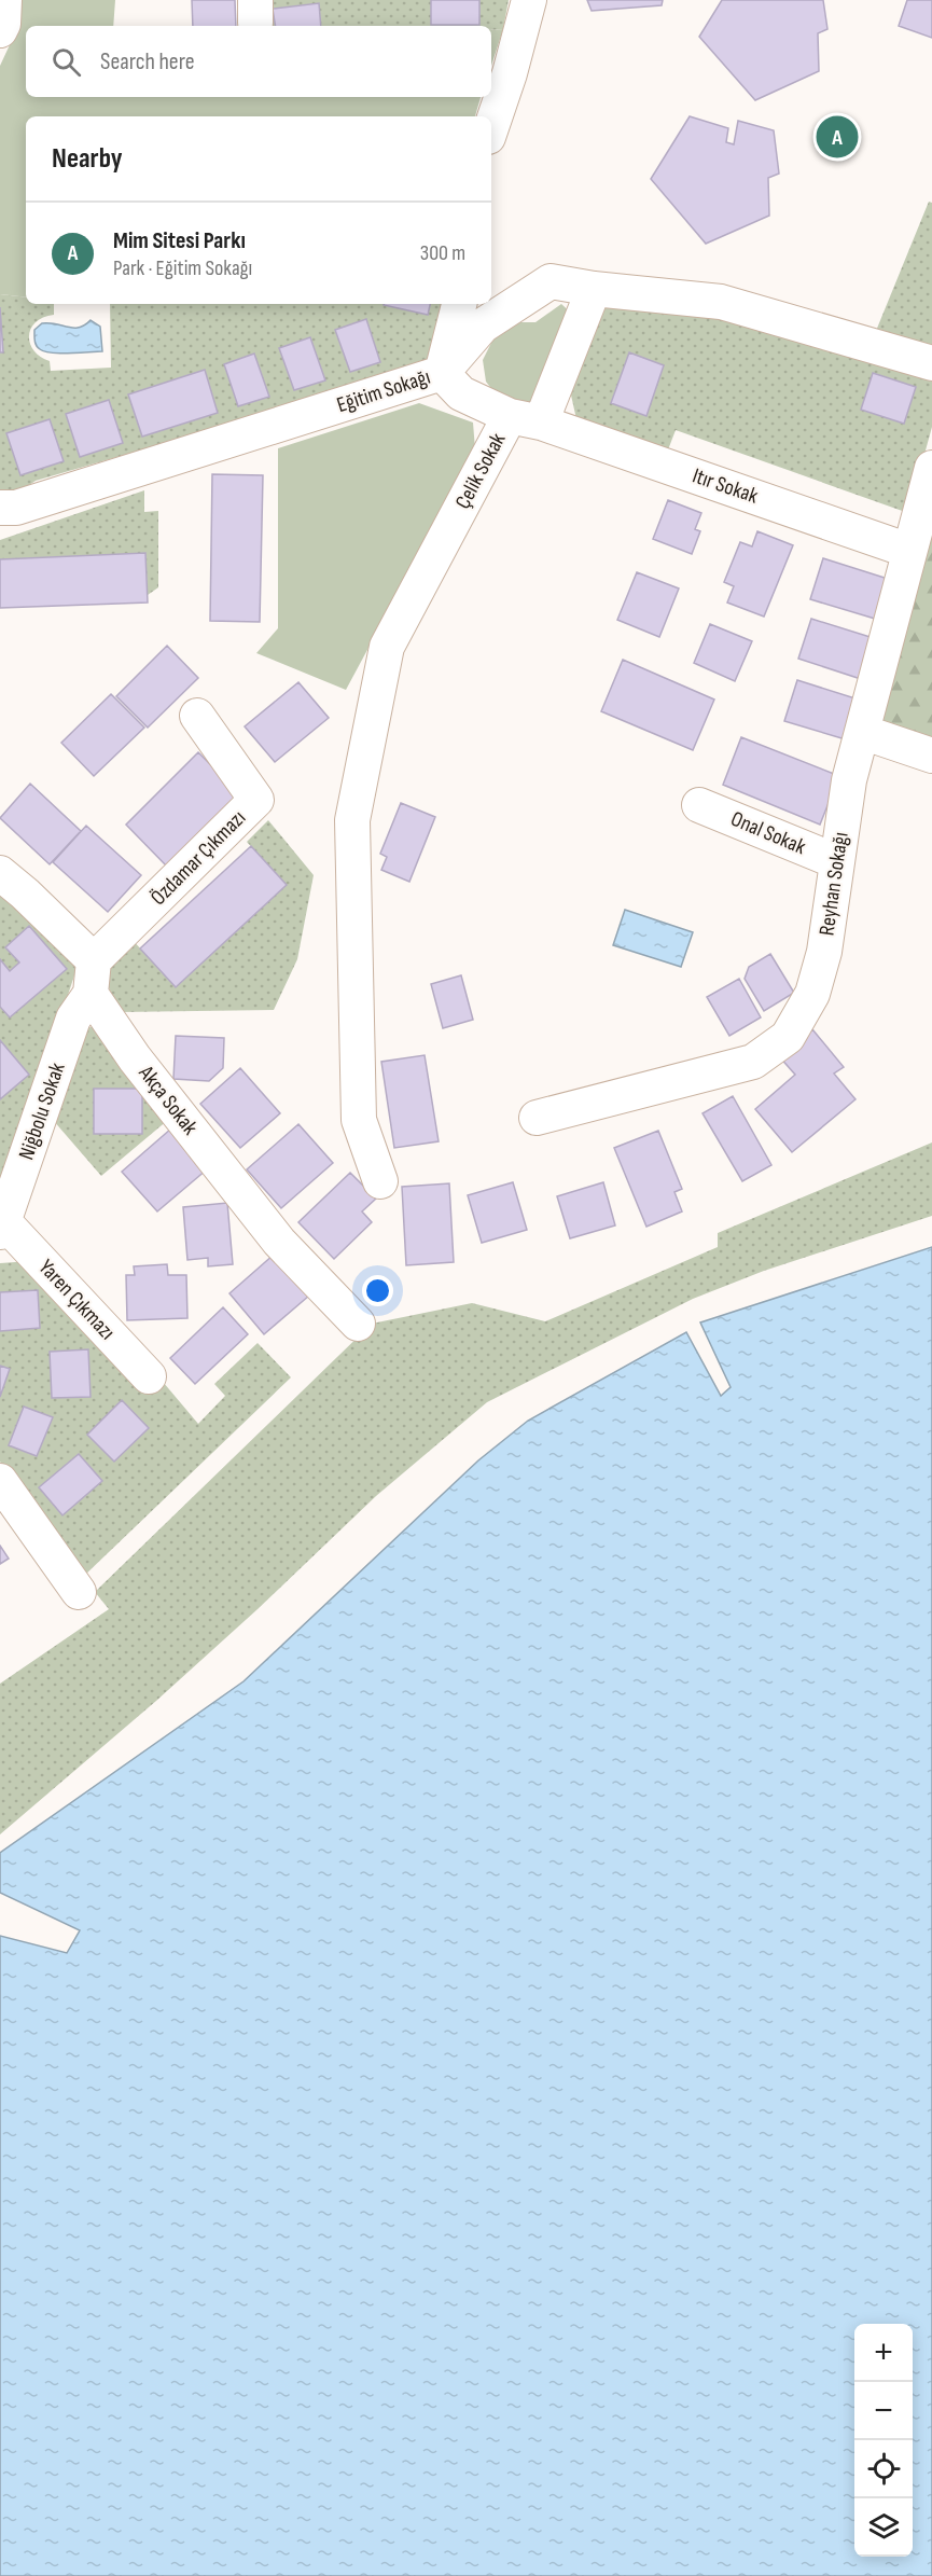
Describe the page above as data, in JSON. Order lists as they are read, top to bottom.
{
  "streets": {
    "street": [
      "Eğitim Sokağı",
      "Çelik Sokak",
      "Itır Sokak",
      "Onal Sokak",
      "Özdamar Çıkmazı",
      "Reyhan Sokağı",
      "Akça Sokak",
      "Niğbolu Sokak",
      "Yaren Çıkmazı"
    ]
  },
  "crossings": [
    ["Eğitim Sokağı", "Çelik Sokak"],
    ["Eğitim Sokağı", "Itır Sokak"],
    ["Çelik Sokak", "Itır Sokak"],
    ["Itır Sokak", "Reyhan Sokağı"],
    ["Onal Sokak", "Reyhan Sokağı"],
    ["Akça Sokak", "Niğbolu Sokak"],
    ["Niğbolu Sokak", "Yaren Çıkmazı"]
  ],
  "page": {
    "search": "Search here",
    "pins": "A",
    "heading": "Nearby",
    "list": [
      {
        "mark": "A",
        "name": "Mim Sitesi Parkı",
        "note": "Park · Eğitim Sokağı",
        "value": "300 m"
      }
    ],
    "map_buttons": ["+", "−"]
  }
}
